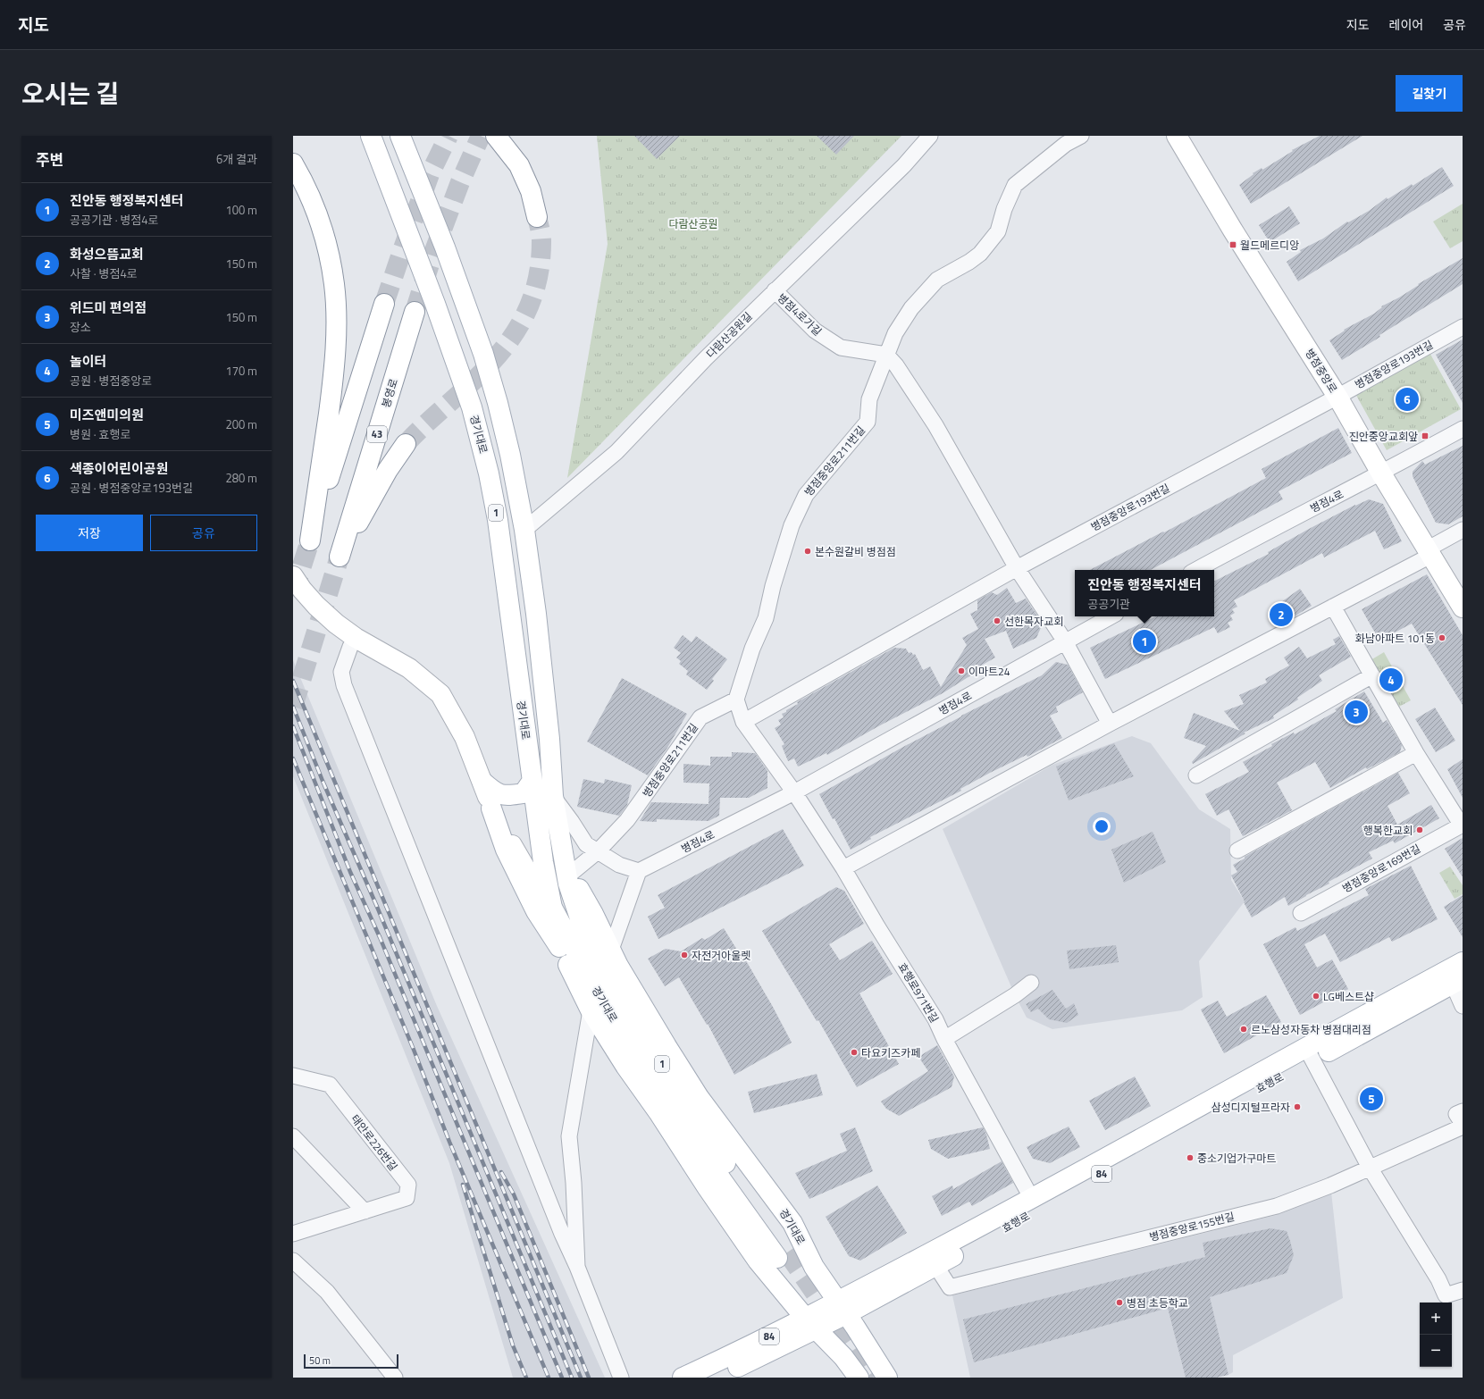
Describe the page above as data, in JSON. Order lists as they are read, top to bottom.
{
  "streets": {
    "main road": [
      "병점중앙로",
      "봉영로",
      "43",
      "경기대로",
      "1",
      "효행로",
      "84"
    ],
    "street": [
      "병점4로가길",
      "다람산공원길",
      "병점중앙로193번길",
      "병점중앙로211번길",
      "병점4로",
      "병점중앙로169번길",
      "효행로971번길",
      "태안로226번길",
      "병점중앙로155번길"
    ]
  },
  "crossings": [
    ["병점4로가길", "다람산공원길"],
    ["병점4로가길", "병점중앙로211번길"],
    ["다람산공원길", "경기대로"],
    ["병점중앙로193번길", "병점중앙로"],
    ["병점중앙로", "병점4로"],
    ["경기대로", "병점중앙로211번길"],
    ["경기대로", "효행로"],
    ["병점4로", "효행로971번길"],
    ["효행로971번길", "효행로"],
    ["효행로", "84"],
    ["효행로", "병점중앙로155번길"]
  ],
  "parks": ["다람산공원"],
  "places": {
    "transit": ["월드메르디앙", "진안중앙교회앞"],
    "other": [
      "본수원갈비 병점점",
      "선한목자교회",
      "화남아파트 101동",
      "이마트24",
      "행복한교회",
      "자전거아울렛",
      "LG베스트샵",
      "르노삼성자동차 병점대리점",
      "타요키즈카페",
      "삼성디지털프라자",
      "중소기업가구마트",
      "병점 초등학교"
    ]
  },
  "scale_bar": "50 m",
  "page": {
    "header": "지도",
    "nav": ["지도", "레이어", "공유"],
    "title": "오시는 길",
    "buttons": [
      "길찾기",
      ["저장", "공유"]
    ],
    "heading": ["주변", "6개 결과"],
    "list": [
      {
        "mark": "1",
        "name": "진안동 행정복지센터",
        "note": "공공기관 · 병점4로",
        "value": "100 m"
      },
      {
        "mark": "2",
        "name": "화성으뜸교회",
        "note": "사찰 · 병점4로",
        "value": "150 m"
      },
      {
        "mark": "3",
        "name": "위드미 편의점",
        "note": "장소",
        "value": "150 m"
      },
      {
        "mark": "4",
        "name": "놀이터",
        "note": "공원 · 병점중앙로",
        "value": "170 m"
      },
      {
        "mark": "5",
        "name": "미즈앤미의원",
        "note": "병원 · 효행로",
        "value": "200 m"
      },
      {
        "mark": "6",
        "name": "색종이어린이공원",
        "note": "공원 · 병점중앙로193번길",
        "value": "280 m"
      }
    ],
    "pins": [
      "6",
      "2",
      "1",
      "4",
      "3",
      "5"
    ],
    "popup": ["진안동 행정복지센터", "공공기관"],
    "map_buttons": ["+", "−"],
    "scale": "50 m"
  }
}
